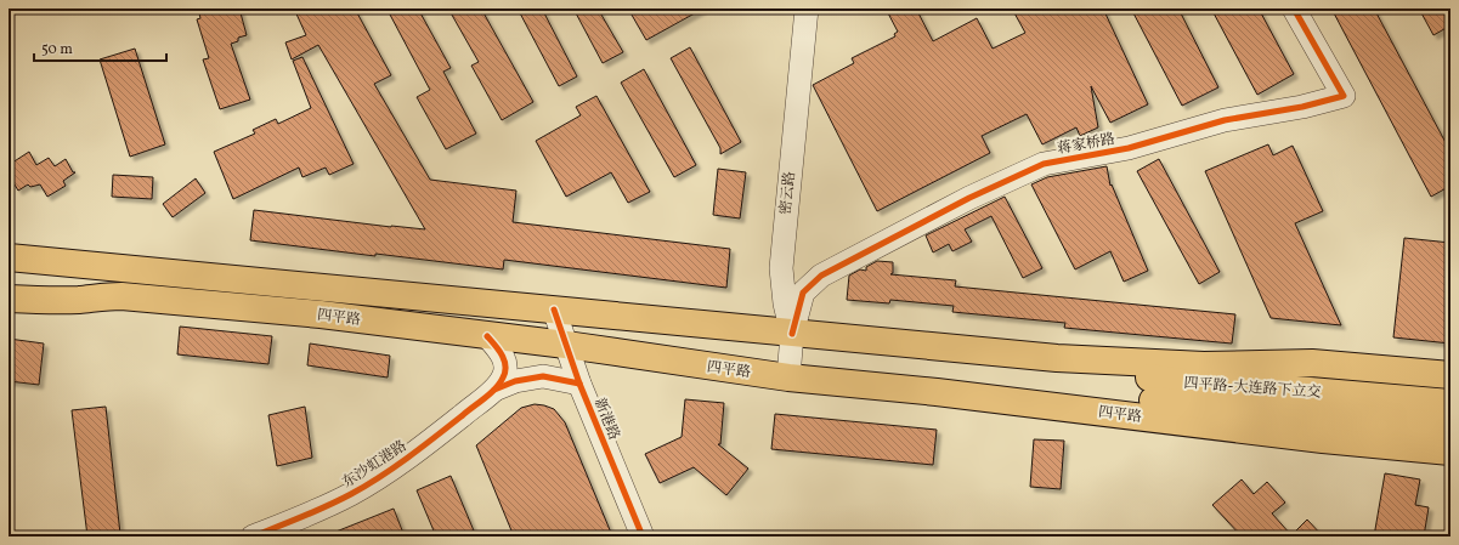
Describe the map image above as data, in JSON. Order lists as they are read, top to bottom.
{
  "streets": {
    "main road": ["四平路", "四平路-大连路下立交"],
    "street": [
      "蒋家桥路",
      "密云路",
      "新港路",
      "东沙虹港路"
    ]
  },
  "crossings": [
    ["蒋家桥路", "密云路"],
    ["蒋家桥路", "四平路"],
    ["密云路", "四平路"],
    ["四平路", "四平路-大连路下立交"],
    ["四平路", "新港路"],
    ["四平路", "东沙虹港路"],
    ["新港路", "东沙虹港路"]
  ],
  "scale_bar": "50 m"
}
